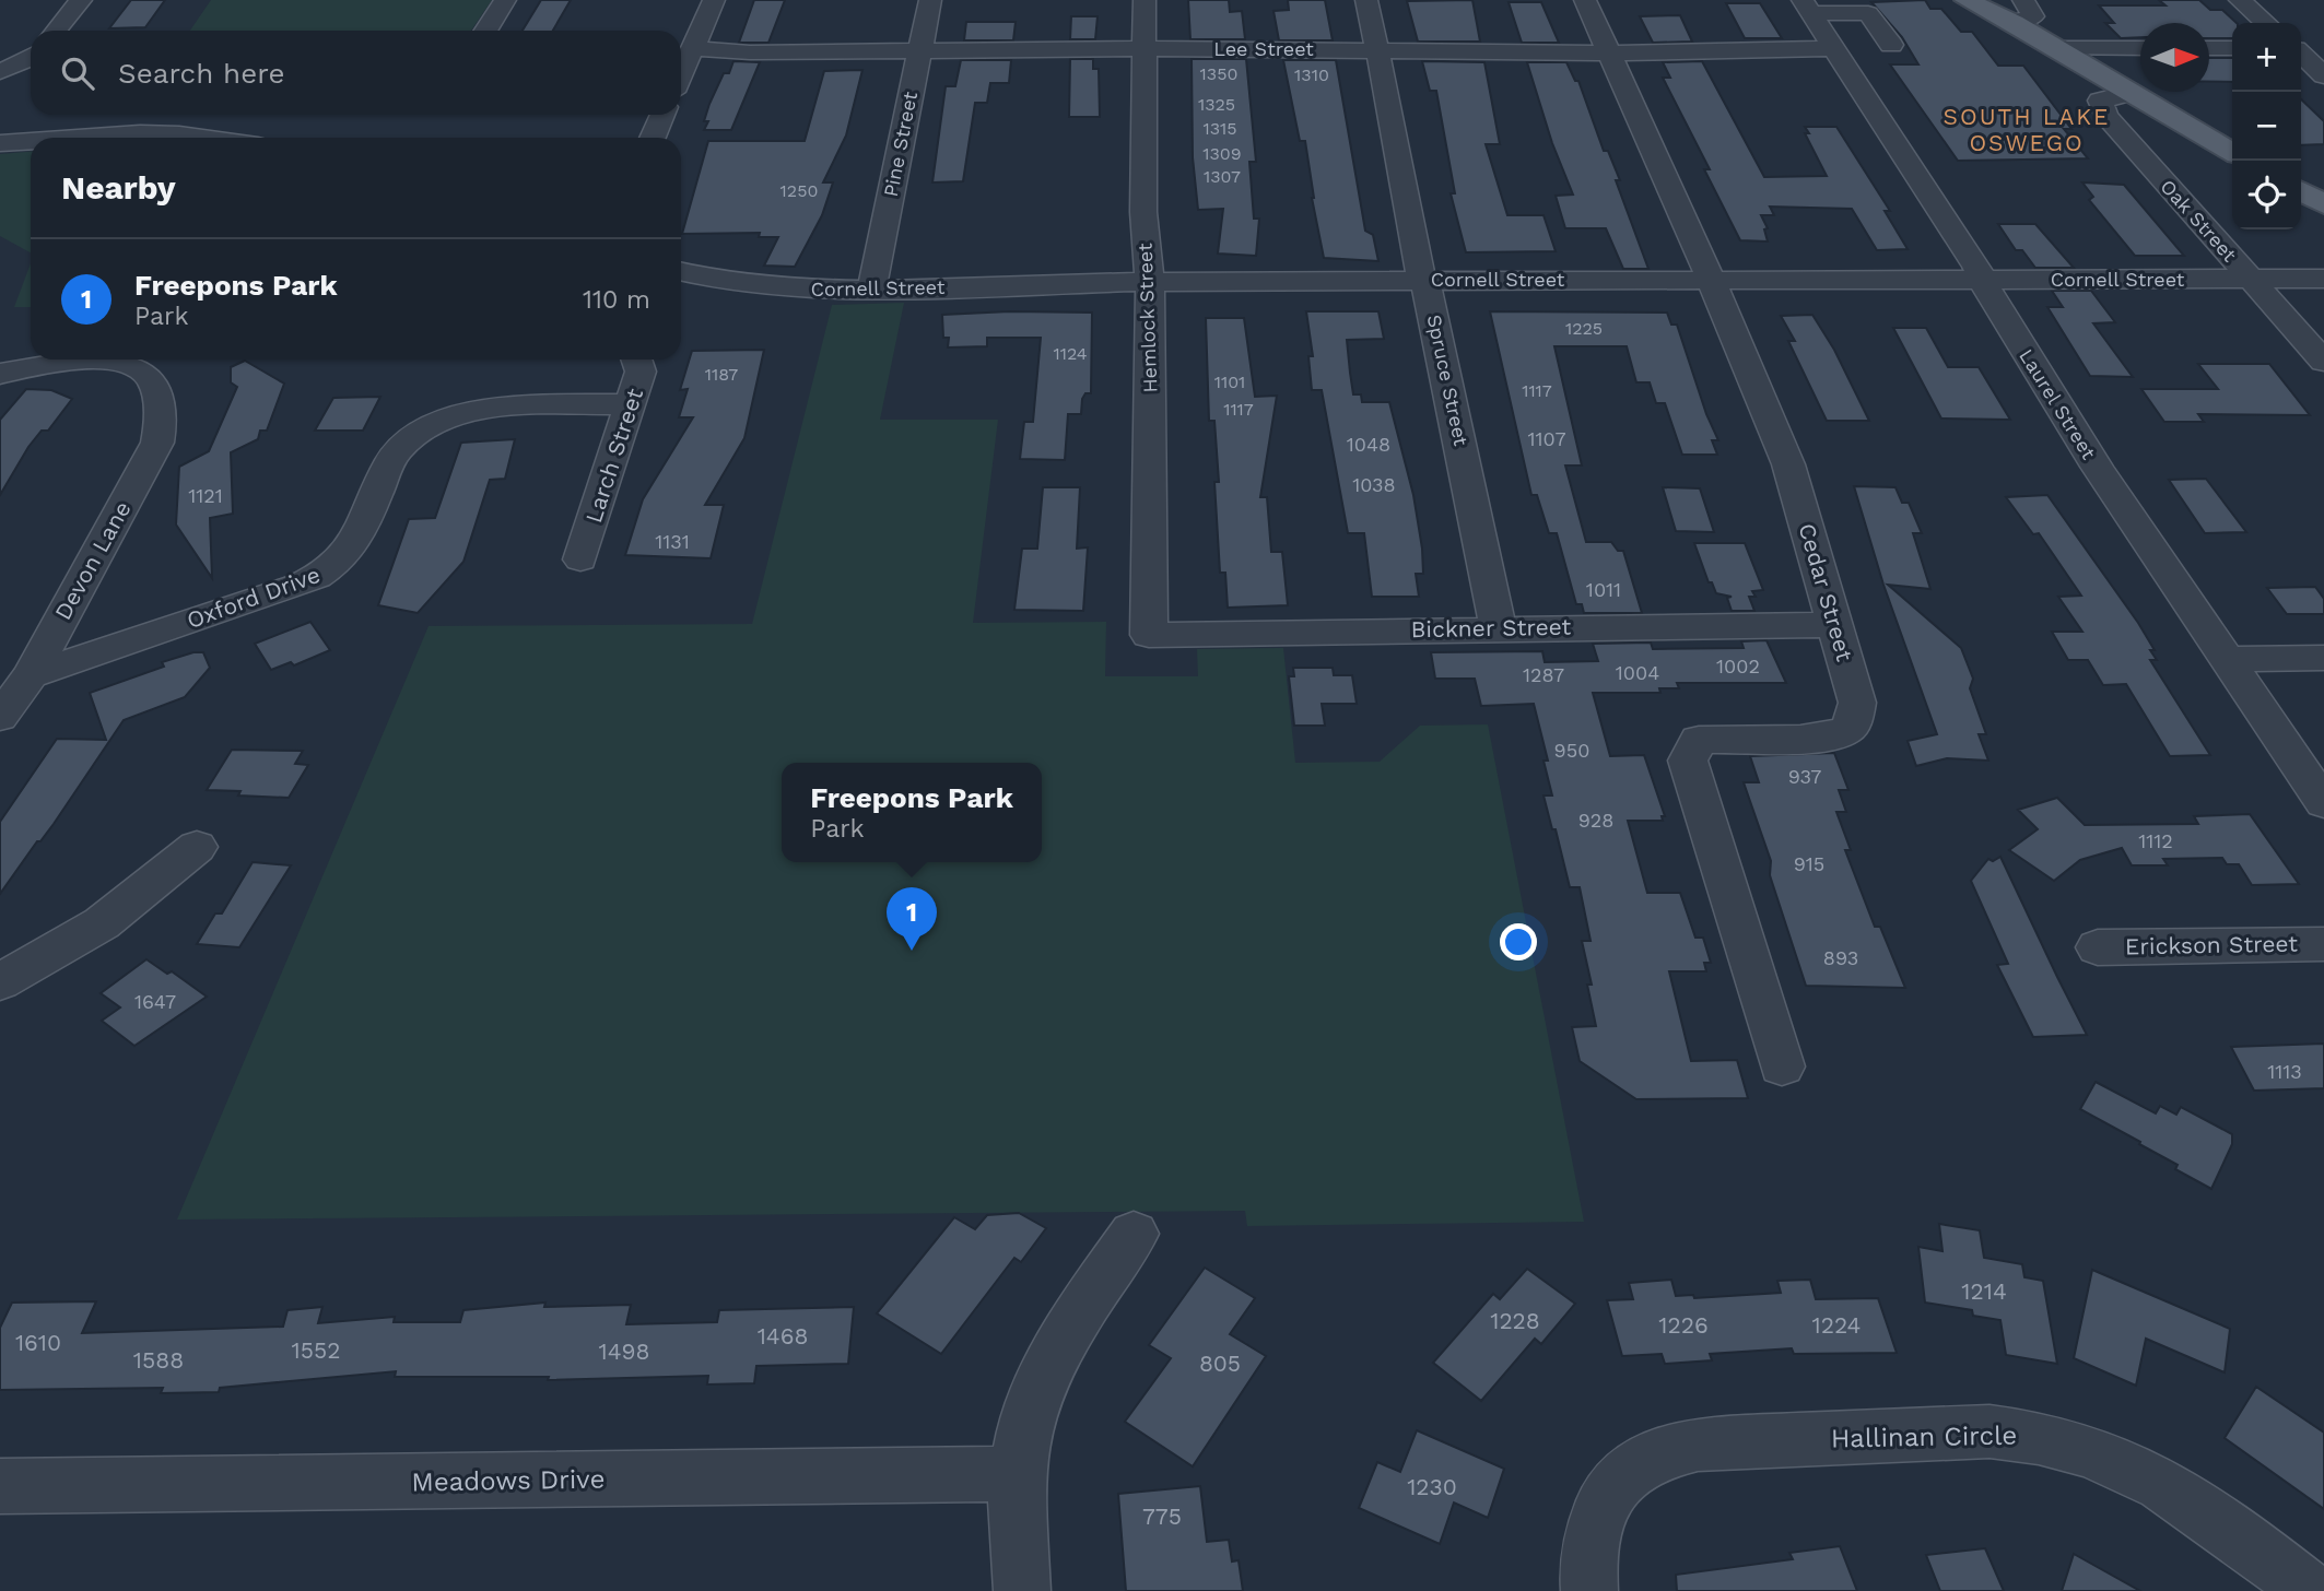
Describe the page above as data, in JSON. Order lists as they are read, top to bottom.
{
  "streets": {
    "street": [
      "Lee Street",
      "Pine Street",
      "Oak Street",
      "Cornell Street",
      "Hemlock Street",
      "Spruce Street",
      "Laurel Street",
      "Larch Street",
      "Devon Lane",
      "Cedar Street",
      "Oxford Drive",
      "Bickner Street",
      "Erickson Street",
      "Hallinan Circle",
      "Meadows Drive"
    ]
  },
  "crossings": [
    ["Lee Street", "Pine Street"],
    ["Lee Street", "Hemlock Street"],
    ["Lee Street", "Spruce Street"],
    ["Lee Street", "Laurel Street"],
    ["Lee Street", "Cedar Street"],
    ["Pine Street", "Cornell Street"],
    ["Oak Street", "Cornell Street"],
    ["Cornell Street", "Hemlock Street"],
    ["Cornell Street", "Spruce Street"],
    ["Cornell Street", "Laurel Street"],
    ["Cornell Street", "Cedar Street"],
    ["Hemlock Street", "Bickner Street"],
    ["Spruce Street", "Bickner Street"],
    ["Larch Street", "Oxford Drive"],
    ["Devon Lane", "Oxford Drive"],
    ["Cedar Street", "Bickner Street"]
  ],
  "districts": ["SOUTH LAKE OSWEGO"],
  "house_numbers": [
    "1350",
    "1310",
    "1325",
    "1315",
    "1309",
    "1307",
    "1250",
    "1225",
    "1124",
    "1187",
    "1101",
    "1117",
    "1117",
    "1107",
    "1048",
    "1038",
    "1121",
    "1131",
    "1011",
    "1002",
    "1004",
    "1287",
    "950",
    "937",
    "928",
    "1112",
    "915",
    "893",
    "1647",
    "1113",
    "1214",
    "1228",
    "1226",
    "1224",
    "1468",
    "1610",
    "1552",
    "1498",
    "1588",
    "805",
    "1230",
    "775"
  ],
  "north": "right",
  "page": {
    "map_buttons": ["+", "−"],
    "search": "Search here",
    "heading": "Nearby",
    "list": [
      {
        "mark": "1",
        "name": "Freepons Park",
        "note": "Park",
        "value": "110 m"
      }
    ],
    "popup": ["Freepons Park", "Park"],
    "pins": "1"
  }
}
